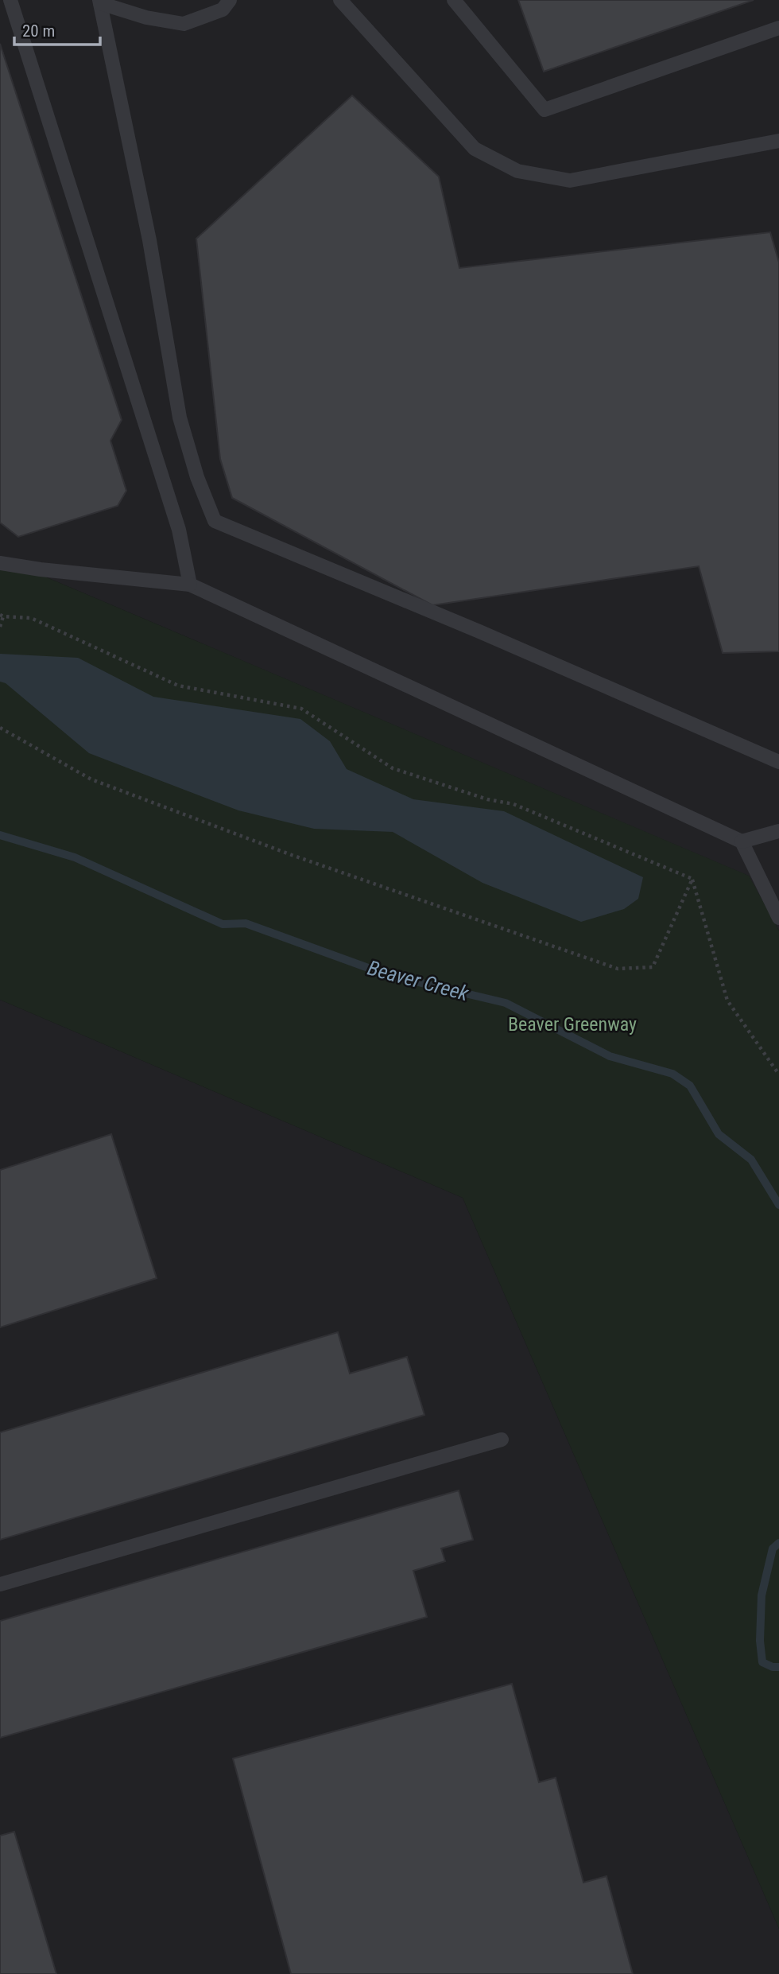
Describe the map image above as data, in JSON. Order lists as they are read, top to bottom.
{
  "water": ["Beaver Creek"],
  "parks": ["Beaver Greenway"],
  "scale_bar": "20 m"
}
